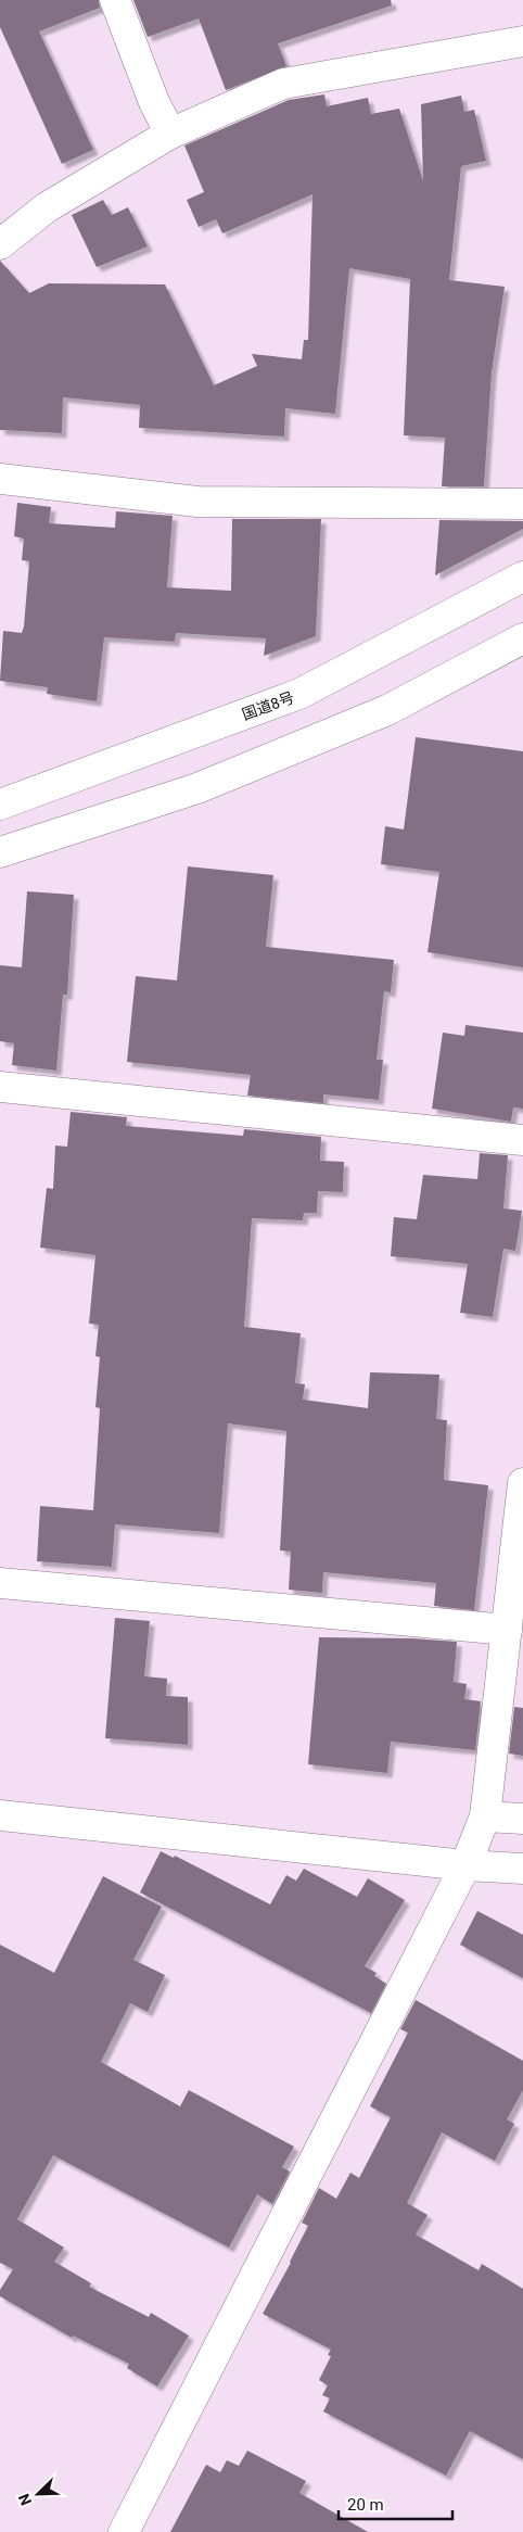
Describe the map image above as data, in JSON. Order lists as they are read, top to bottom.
{
  "streets": {
    "main road": ["国道8号"]
  },
  "scale_bar": "20 m",
  "north": "bottom left"
}
